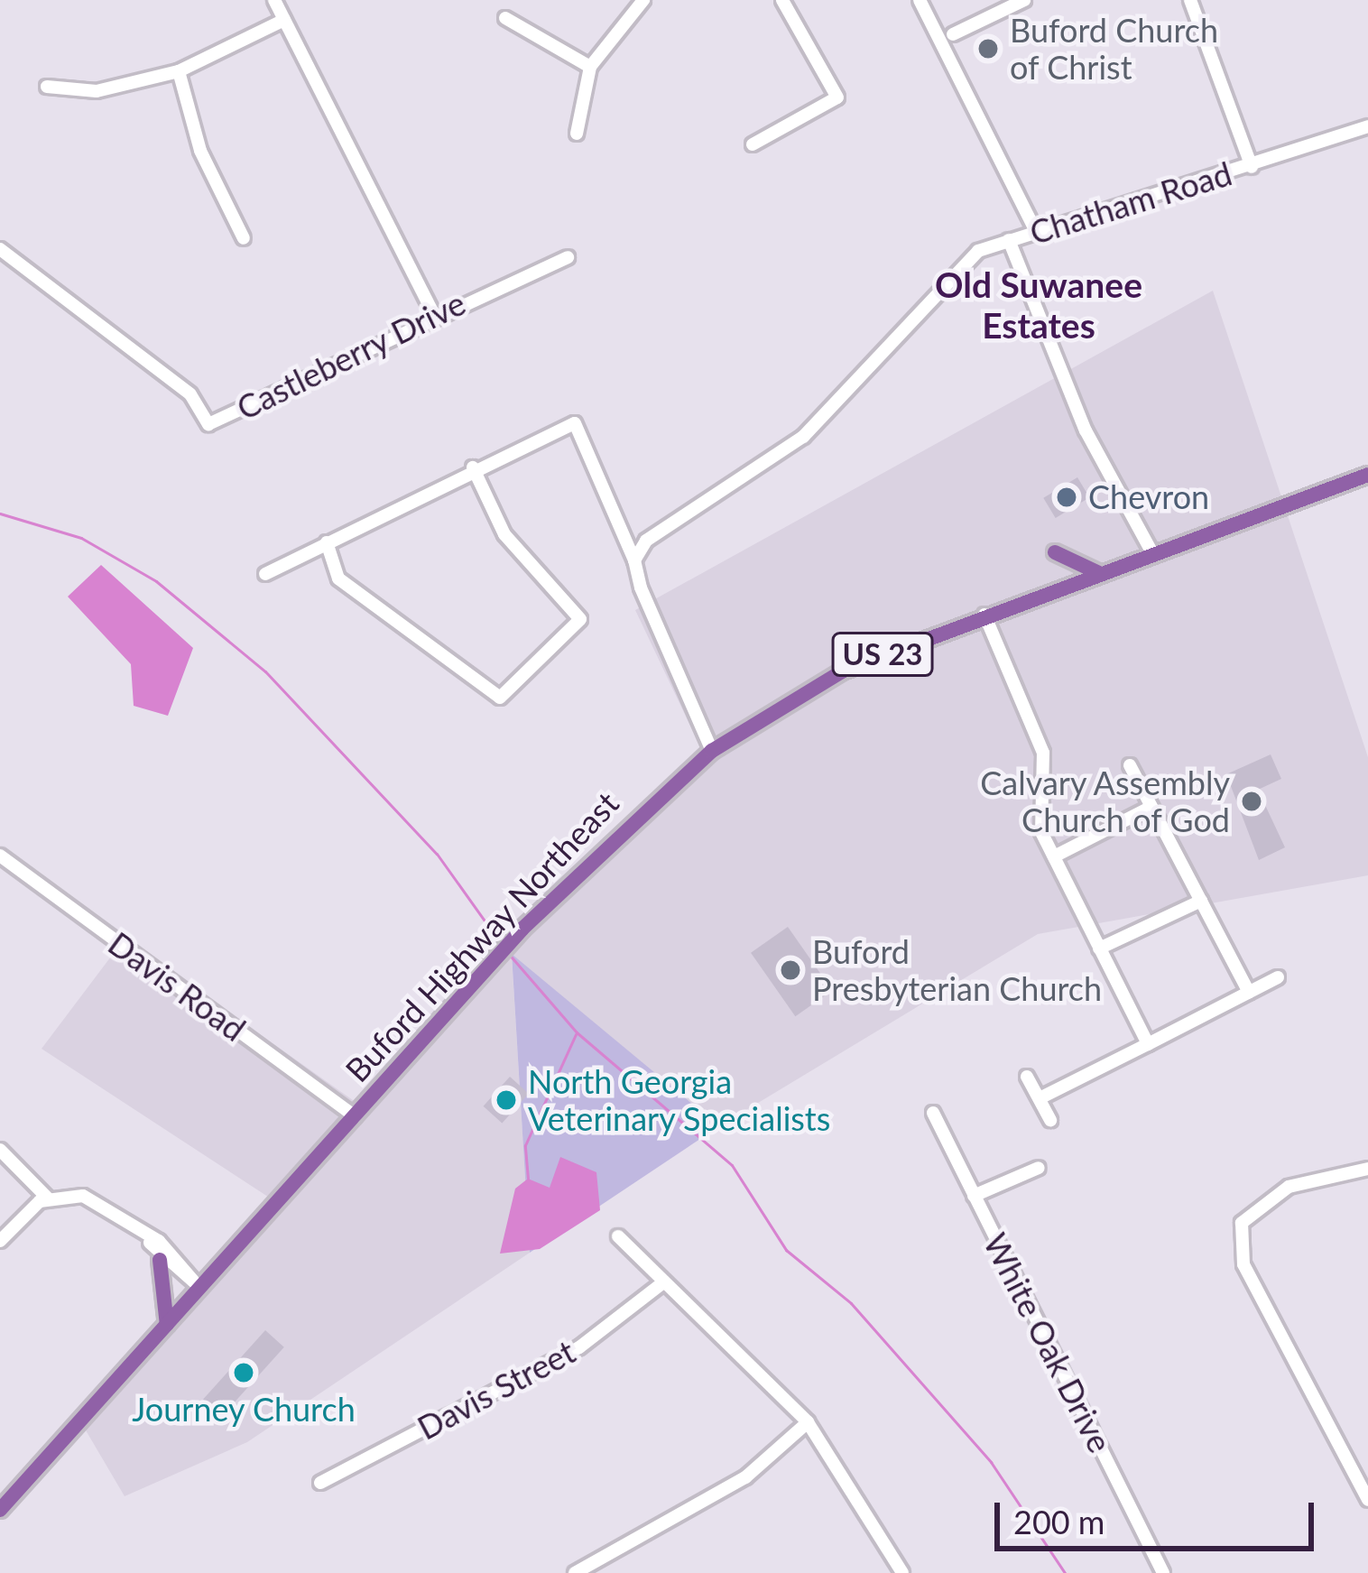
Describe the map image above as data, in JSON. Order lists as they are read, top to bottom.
{
  "streets": {
    "main road": ["US 23", "Buford Highway Northeast"],
    "street": [
      "Chatham Road",
      "Castleberry Drive",
      "Davis Road",
      "White Oak Drive",
      "Davis Street"
    ]
  },
  "crossings": [
    ["Buford Highway Northeast", "Davis Road"]
  ],
  "districts": ["Old Suwanee Estates"],
  "places": [
    "Buford Church of Christ",
    "Chevron",
    "Calvary Assembly Church of God",
    "Buford Presbyterian Church",
    "North Georgia Veterinary Specialists",
    "Journey Church"
  ],
  "scale_bar": "200 m"
}
